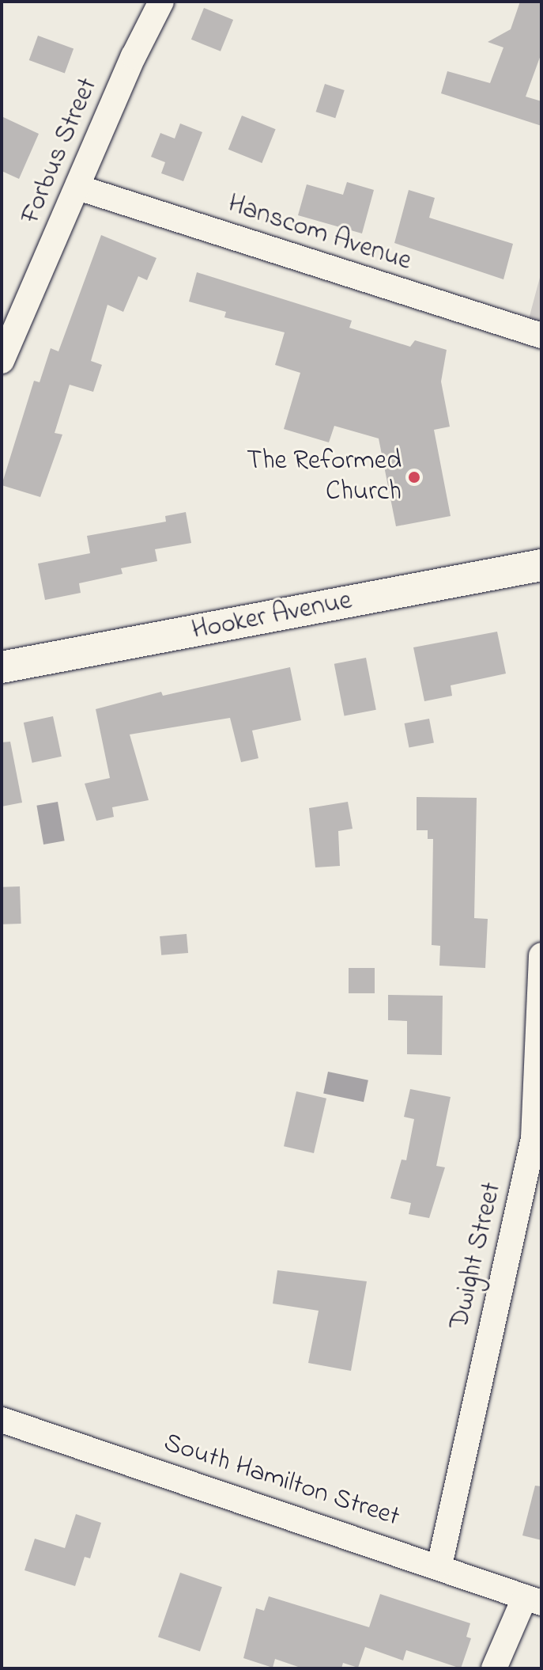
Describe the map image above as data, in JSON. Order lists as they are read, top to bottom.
{
  "streets": {
    "street": [
      "Forbus Street",
      "Hanscom Avenue",
      "Hooker Avenue",
      "Dwight Street",
      "South Hamilton Street"
    ]
  },
  "crossings": [
    ["Forbus Street", "Hanscom Avenue"],
    ["Dwight Street", "South Hamilton Street"]
  ],
  "places": ["The Reformed Church"]
}
